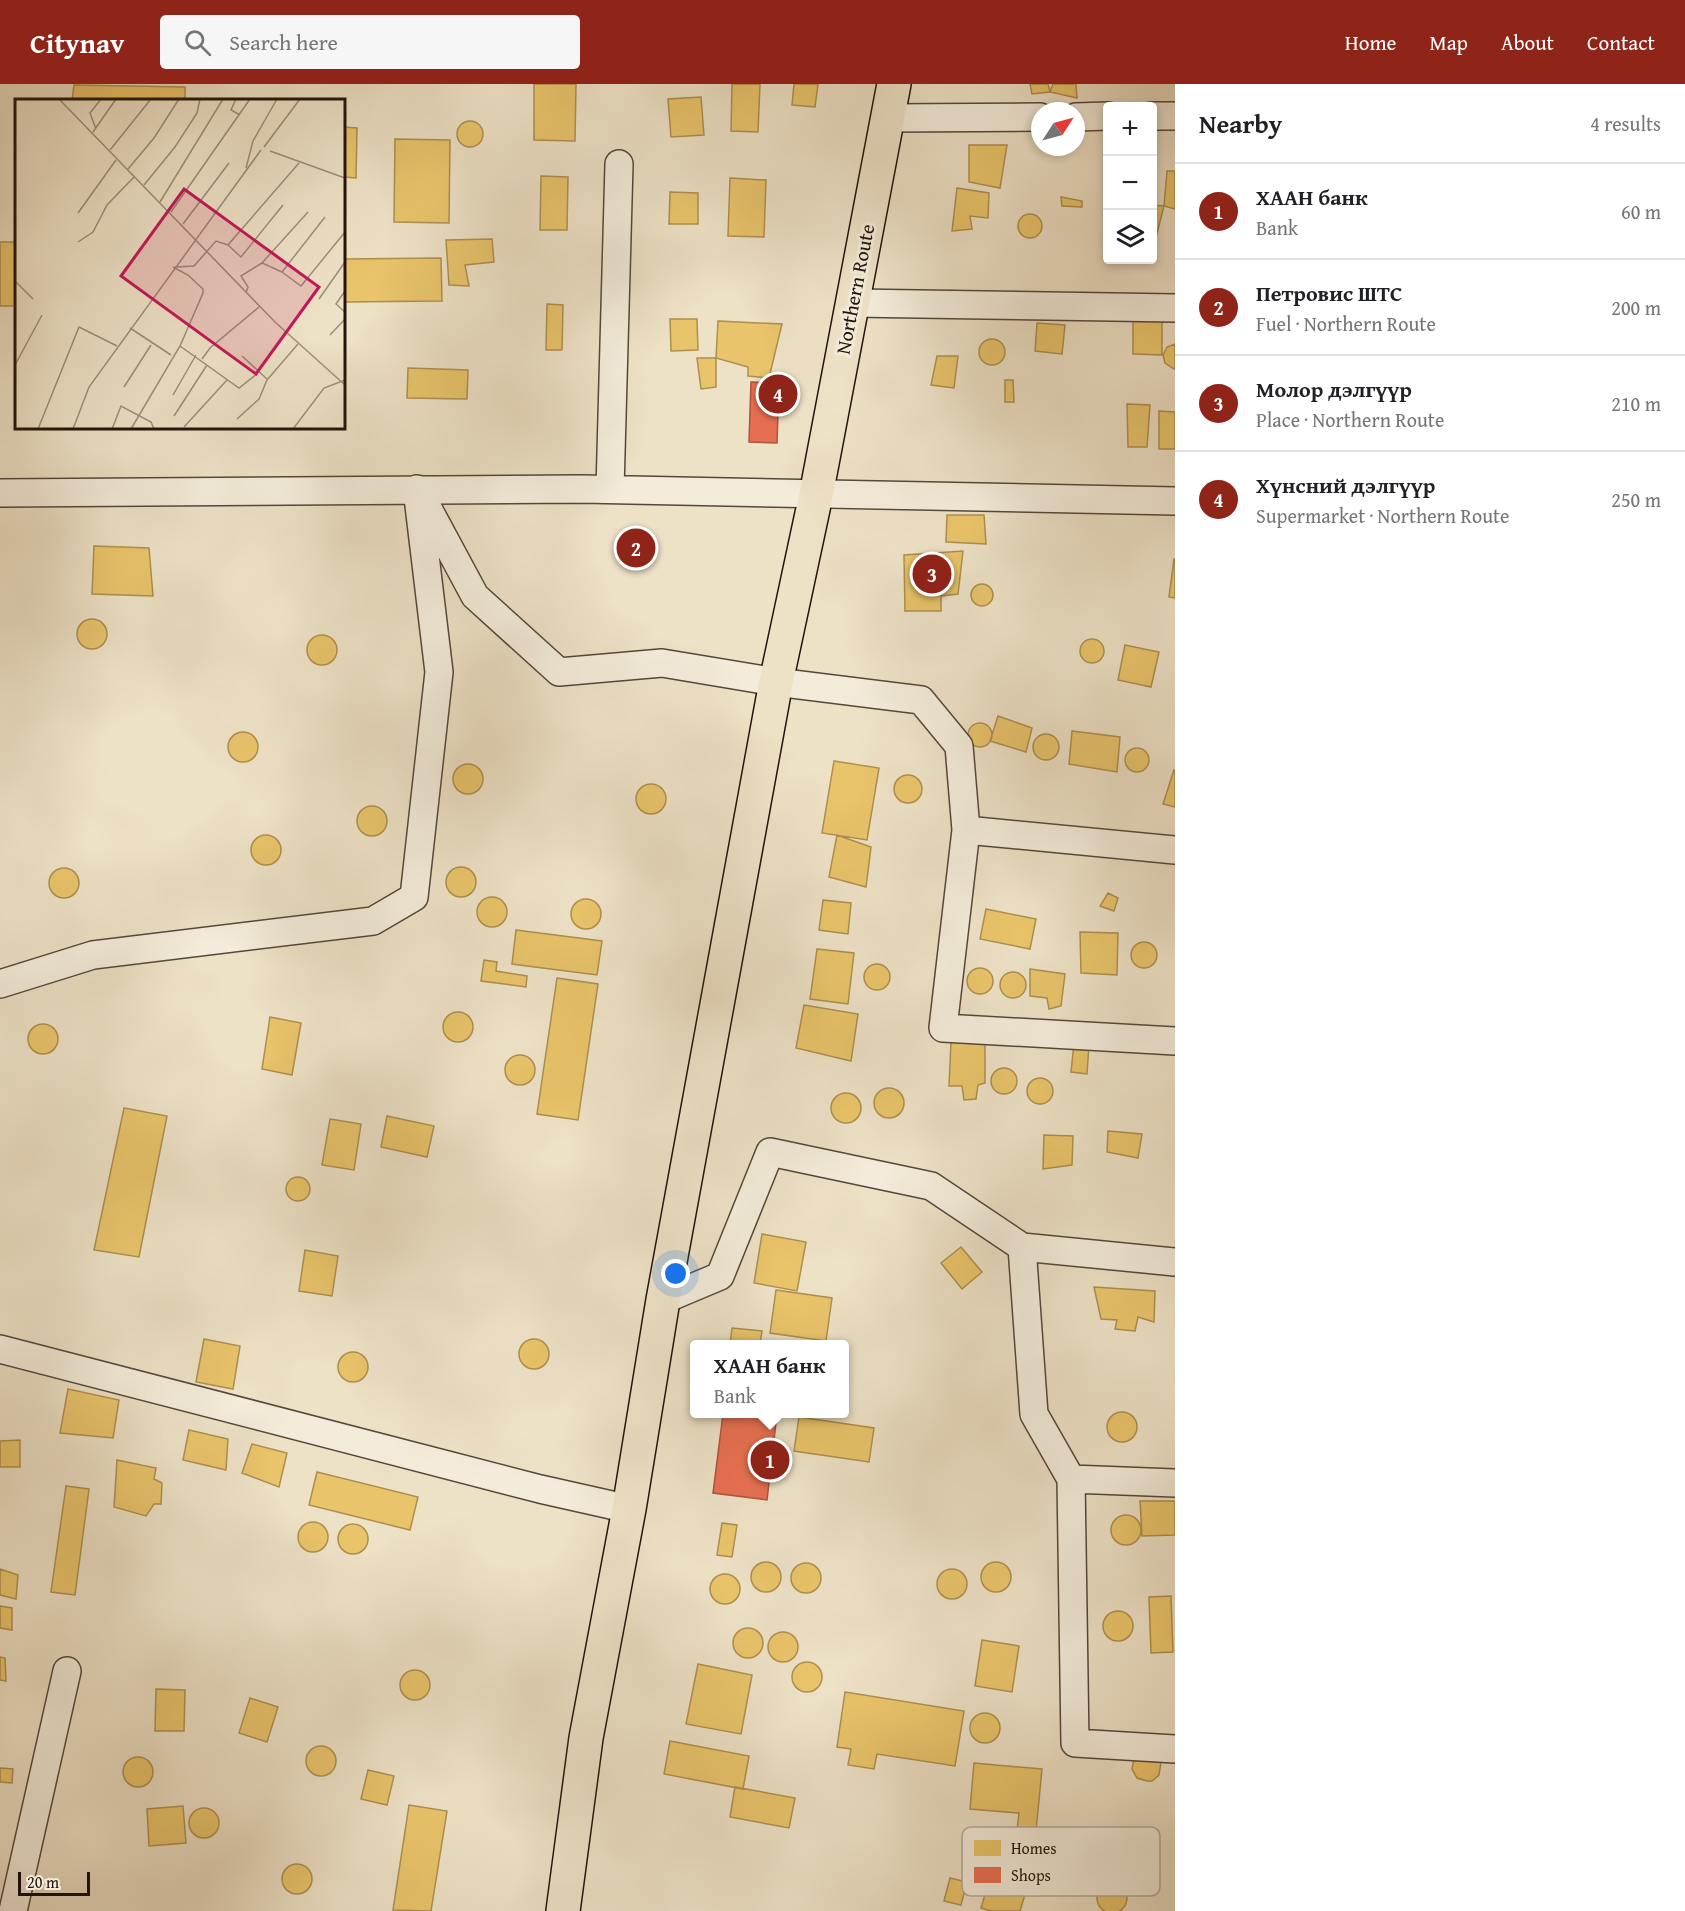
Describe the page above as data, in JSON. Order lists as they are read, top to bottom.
{
  "streets": {
    "highway": ["Northern Route"]
  },
  "legend": ["Homes", "Shops"],
  "scale_bar": "20 m",
  "north": "top right",
  "page": {
    "header": "Citynav",
    "search": "Search here",
    "nav": [
      "Home",
      "Map",
      "About",
      "Contact"
    ],
    "heading": ["Nearby", "4 results"],
    "map_buttons": ["+", "−"],
    "list": [
      {
        "mark": "1",
        "name": "ХААН банк",
        "note": "Bank",
        "value": "60 m"
      },
      {
        "mark": "2",
        "name": "Петровис ШТС",
        "note": "Fuel · Northern Route",
        "value": "200 m"
      },
      {
        "mark": "3",
        "name": "Молор дэлгүүр",
        "note": "Place · Northern Route",
        "value": "210 m"
      },
      {
        "mark": "4",
        "name": "Хүнсний дэлгүүр",
        "note": "Supermarket · Northern Route",
        "value": "250 m"
      }
    ],
    "pins": [
      "4",
      "2",
      "3",
      "1"
    ],
    "popup": ["ХААН банк", "Bank"],
    "scale": "20 m"
  }
}
